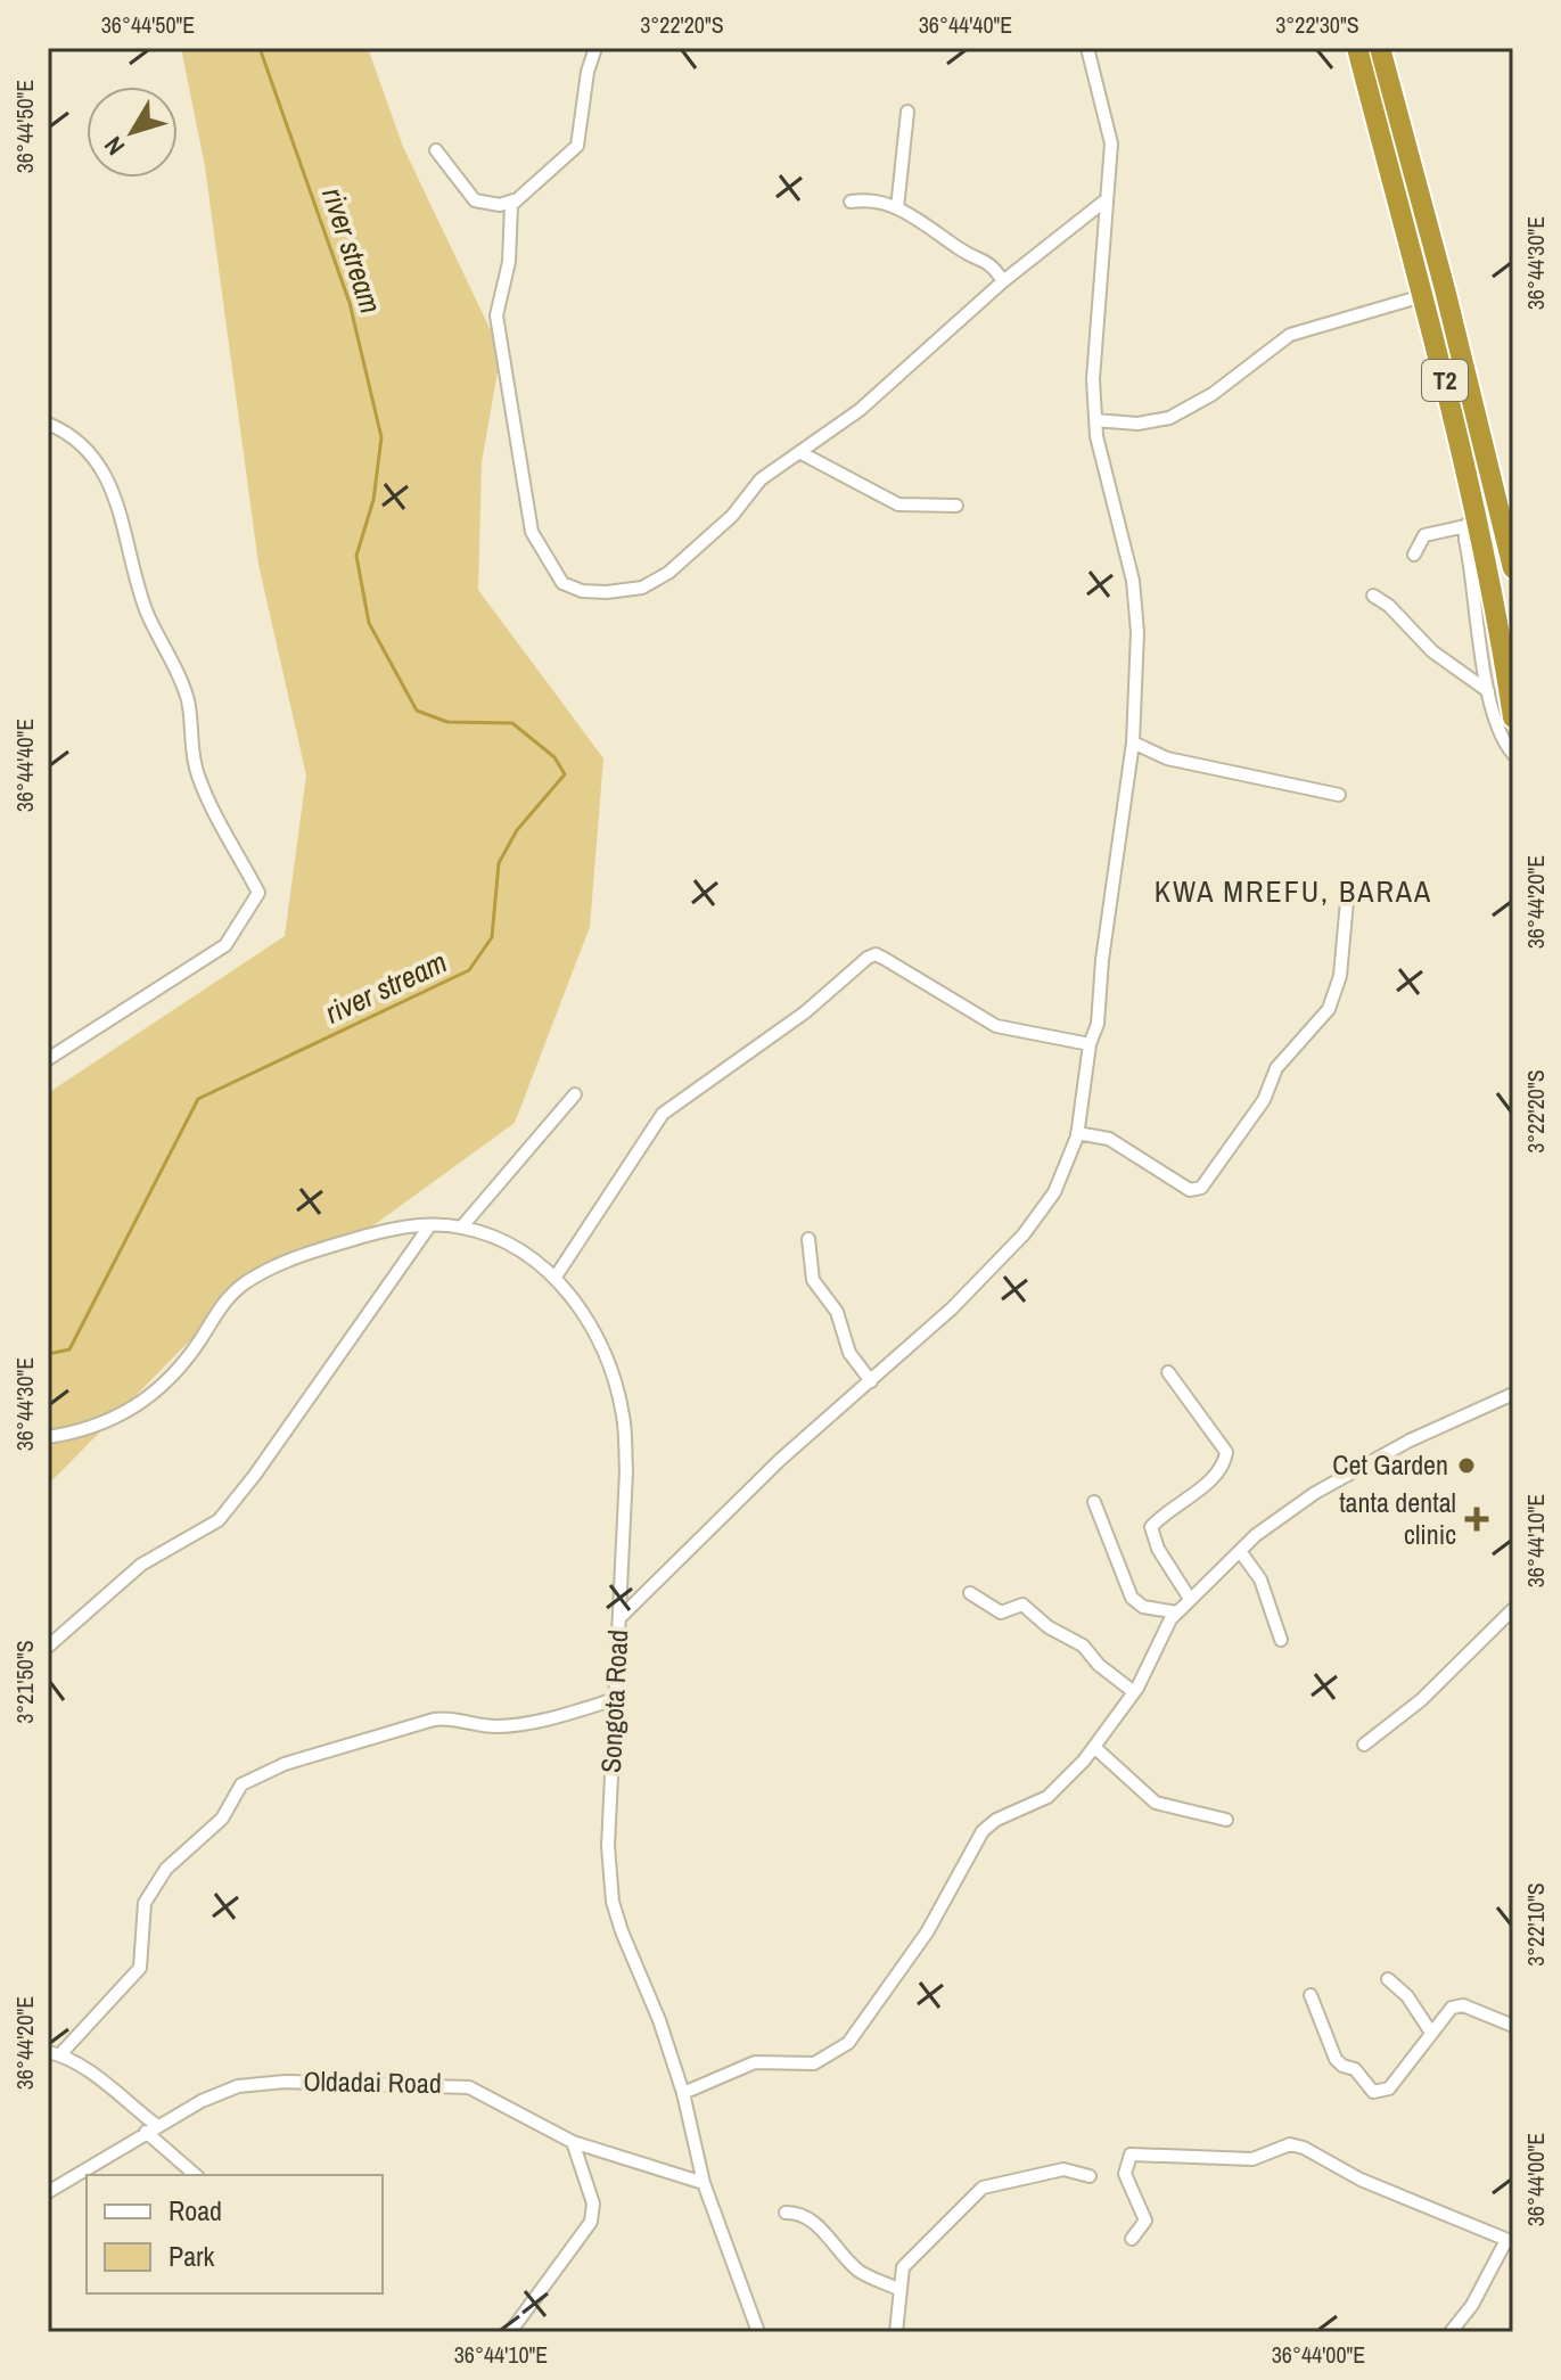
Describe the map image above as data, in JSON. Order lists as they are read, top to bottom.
{
  "streets": {
    "highway": ["T2"],
    "street": ["Songota Road", "Oldadai Road"]
  },
  "crossings": [
    ["Songota Road", "Oldadai Road"]
  ],
  "districts": ["KWA MREFU, BARAA"],
  "water": ["river stream"],
  "places": {
    "other": ["Cet Garden"],
    "health": ["tanta dental clinic"]
  },
  "legend": ["Road", "Park"],
  "north": "bottom left",
  "coordinates": [
    "36°44'50\"E",
    "3°22'20\"S",
    "36°44'40\"E",
    "3°22'30\"S",
    "36°44'30\"E",
    "36°44'20\"E",
    "36°44'10\"E",
    "3°21'50\"S",
    "3°22'10\"S",
    "36°44'00\"E"
  ]
}
